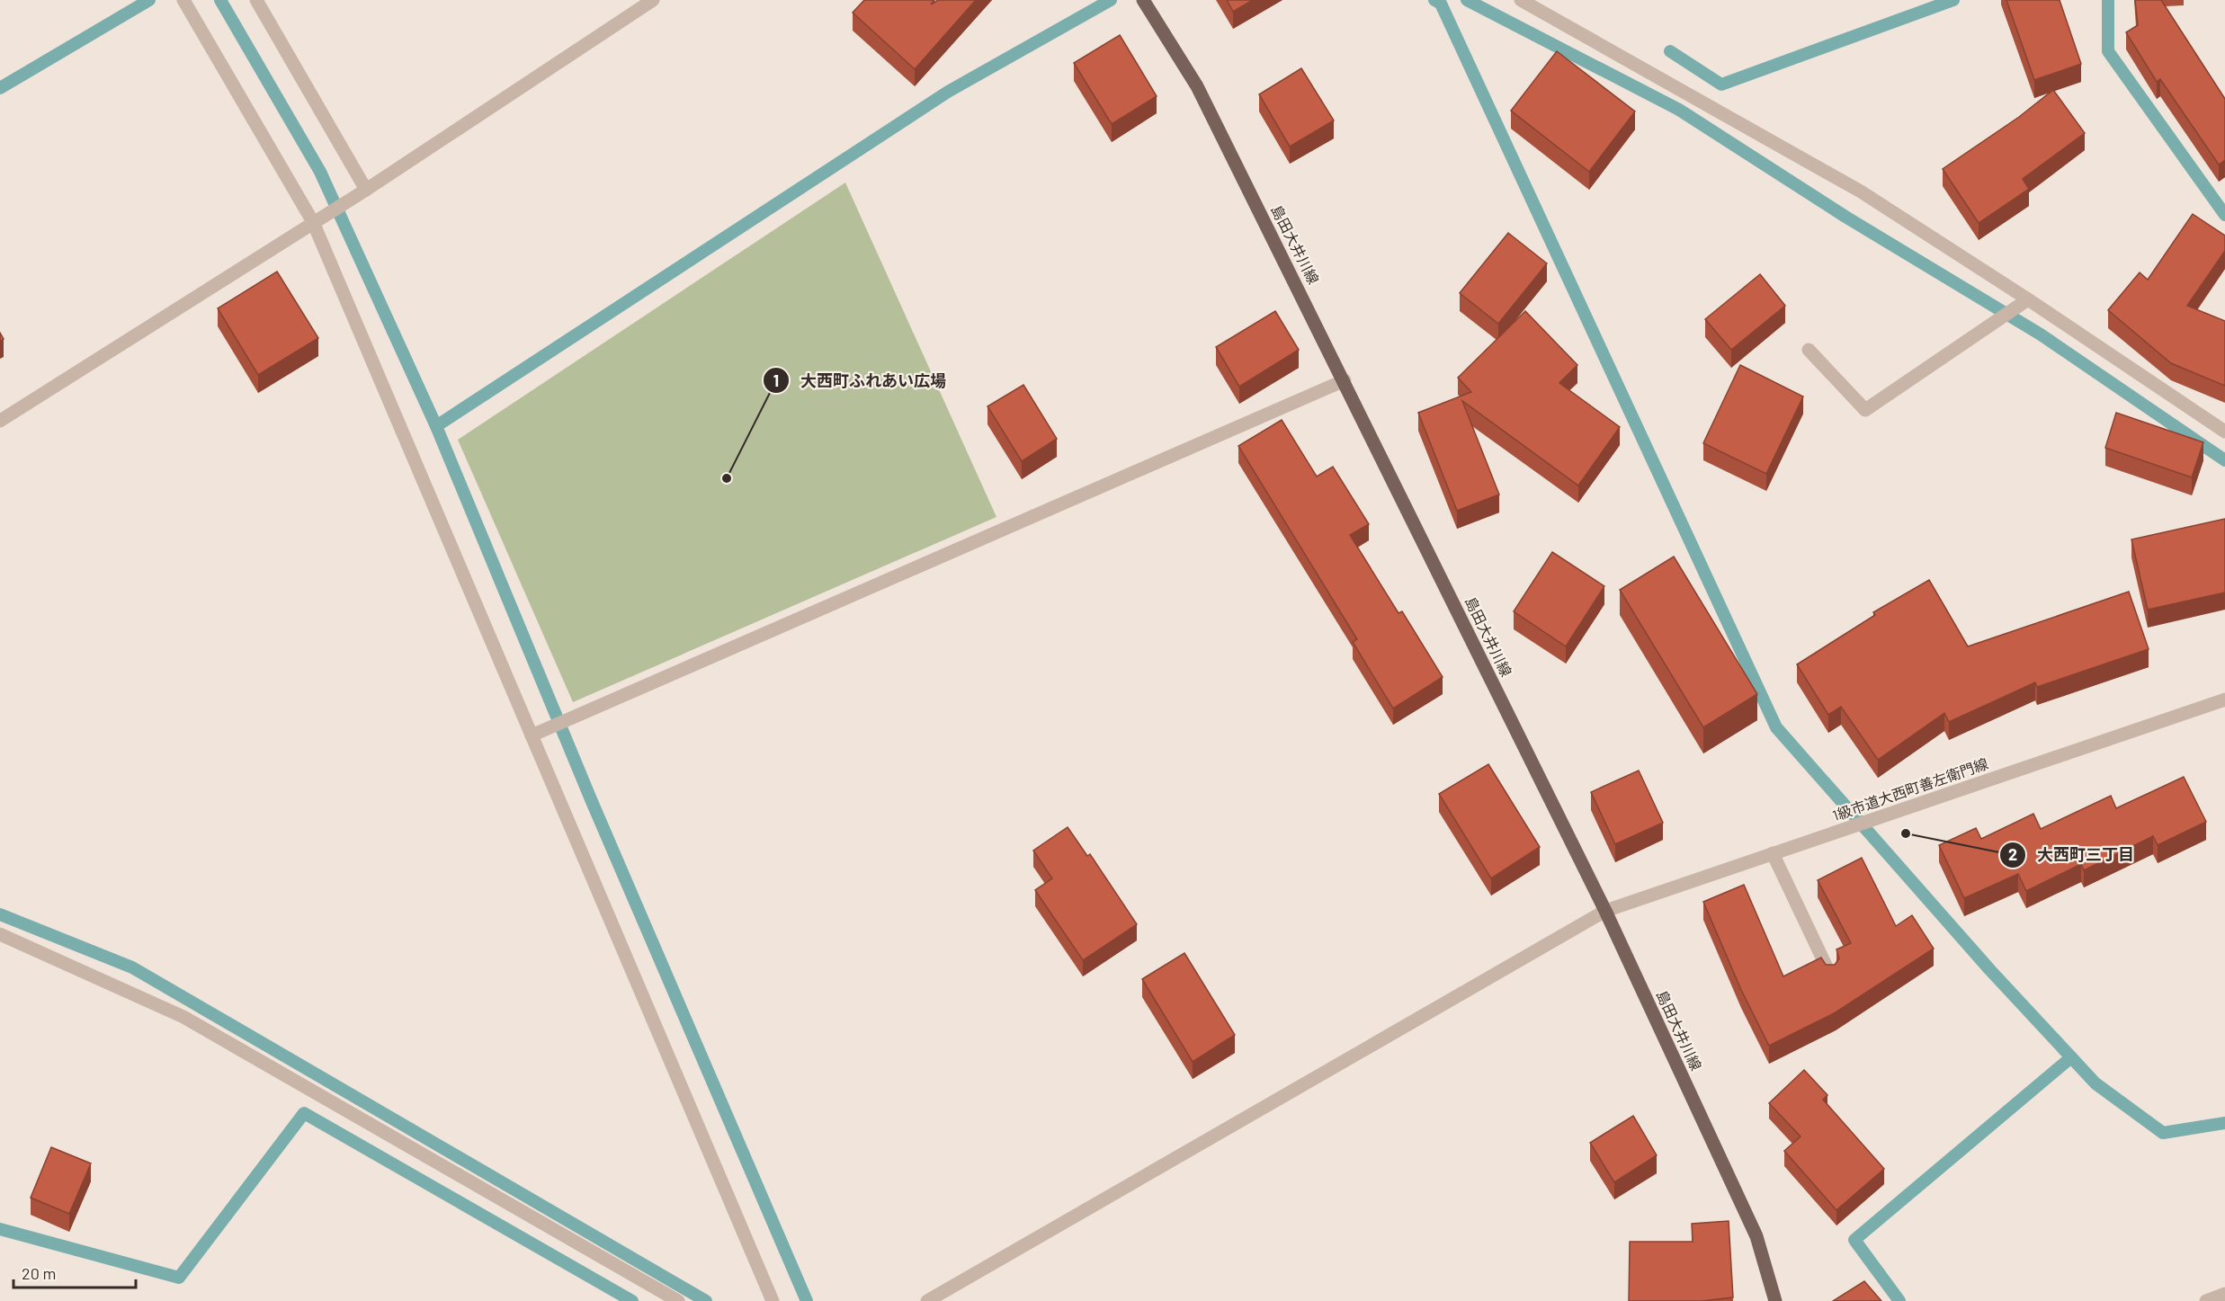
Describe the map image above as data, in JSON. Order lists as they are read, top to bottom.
{
  "streets": {
    "main road": ["島田大井川線"],
    "street": ["1級市道大西町善左衛門線"]
  },
  "crossings": [
    ["島田大井川線", "1級市道大西町善左衛門線"]
  ],
  "places": ["大西町ふれあい広場", "大西町三丁目"],
  "scale_bar": "20 m"
}
